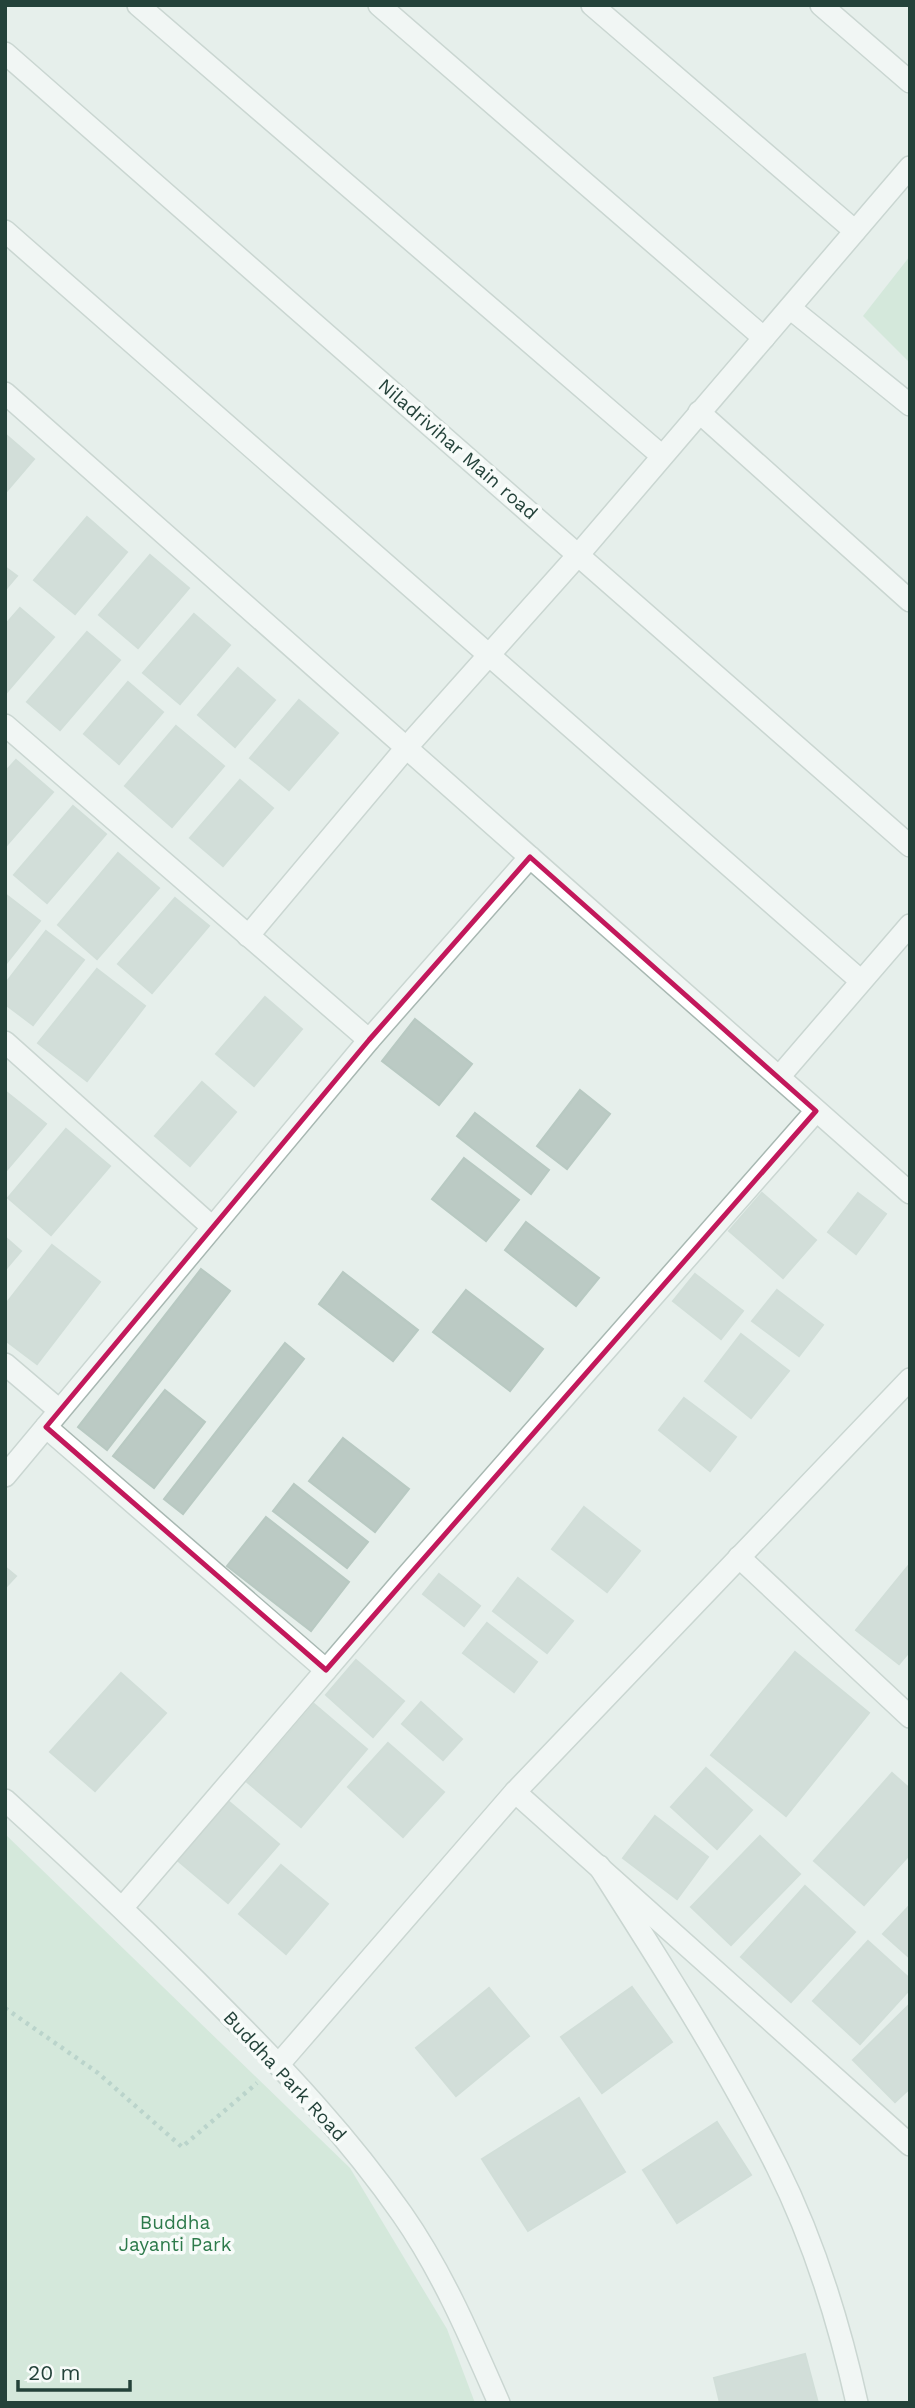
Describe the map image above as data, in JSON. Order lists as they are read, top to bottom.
{
  "streets": {
    "street": ["Niladrivihar Main road", "Buddha Park Road"]
  },
  "parks": ["Buddha Jayanti Park"],
  "scale_bar": "20 m"
}
